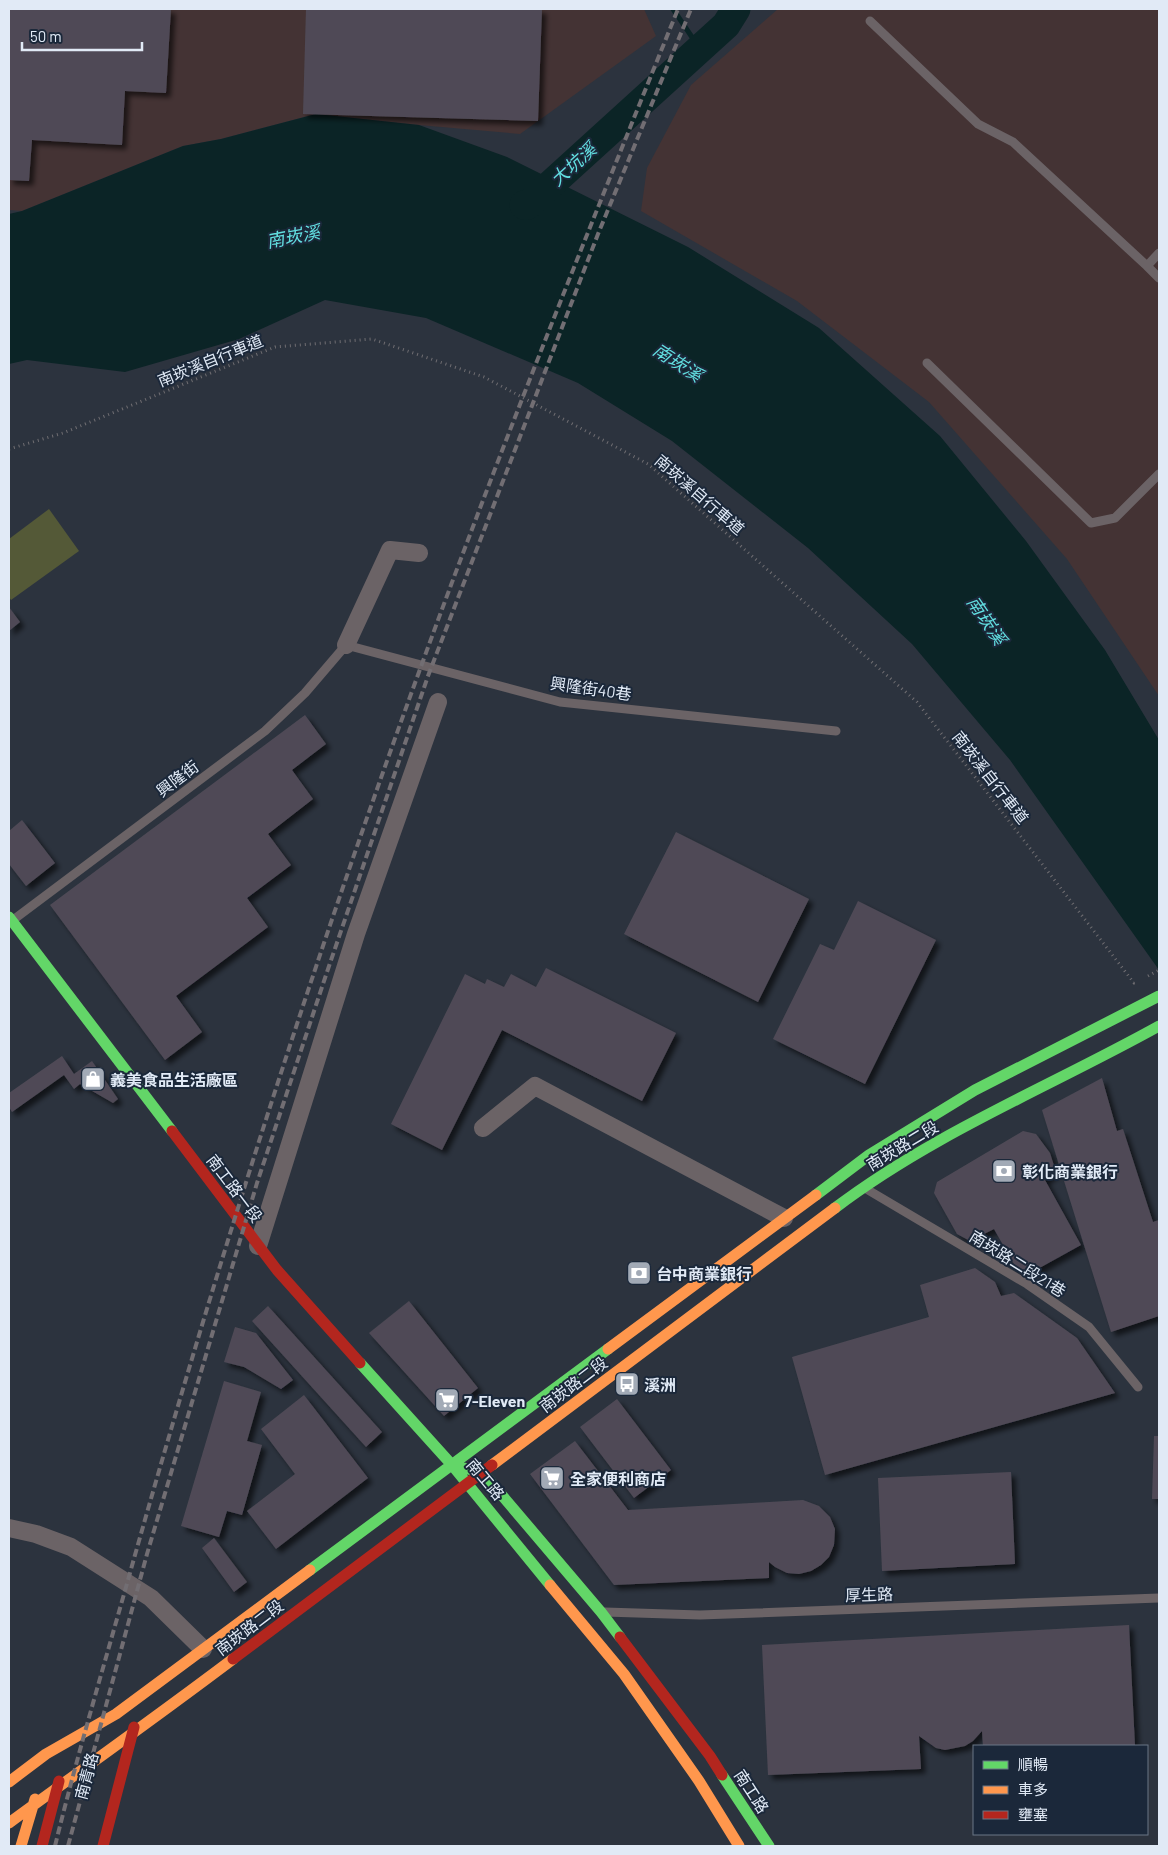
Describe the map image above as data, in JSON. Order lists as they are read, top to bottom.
{
  "streets": {
    "main road": [
      "南崁路二段",
      "南工路一段",
      "南工路",
      "南青路"
    ],
    "lane": [
      "興隆街40巷",
      "興隆街",
      "南崁路二段21巷",
      "厚生路"
    ],
    "path": ["南崁溪自行車道"]
  },
  "crossings": [
    ["興隆街40巷", "興隆街"],
    ["興隆街", "南工路一段"],
    ["南崁路二段", "南工路一段"],
    ["南崁路二段", "南崁路二段21巷"],
    ["南崁路二段", "南工路"],
    ["南崁路二段", "南青路"],
    ["南工路一段", "南工路"],
    ["南工路", "厚生路"]
  ],
  "water": ["大坑溪", "南崁溪"],
  "places": {
    "shop": ["義美食品生活廠區"],
    "bank": ["彰化商業銀行", "台中商業銀行"],
    "bus stop": ["溪洲"],
    "supermarket": ["7-Eleven", "全家便利商店"]
  },
  "legend": ["順暢", "車多", "壅塞"],
  "scale_bar": "50 m"
}
